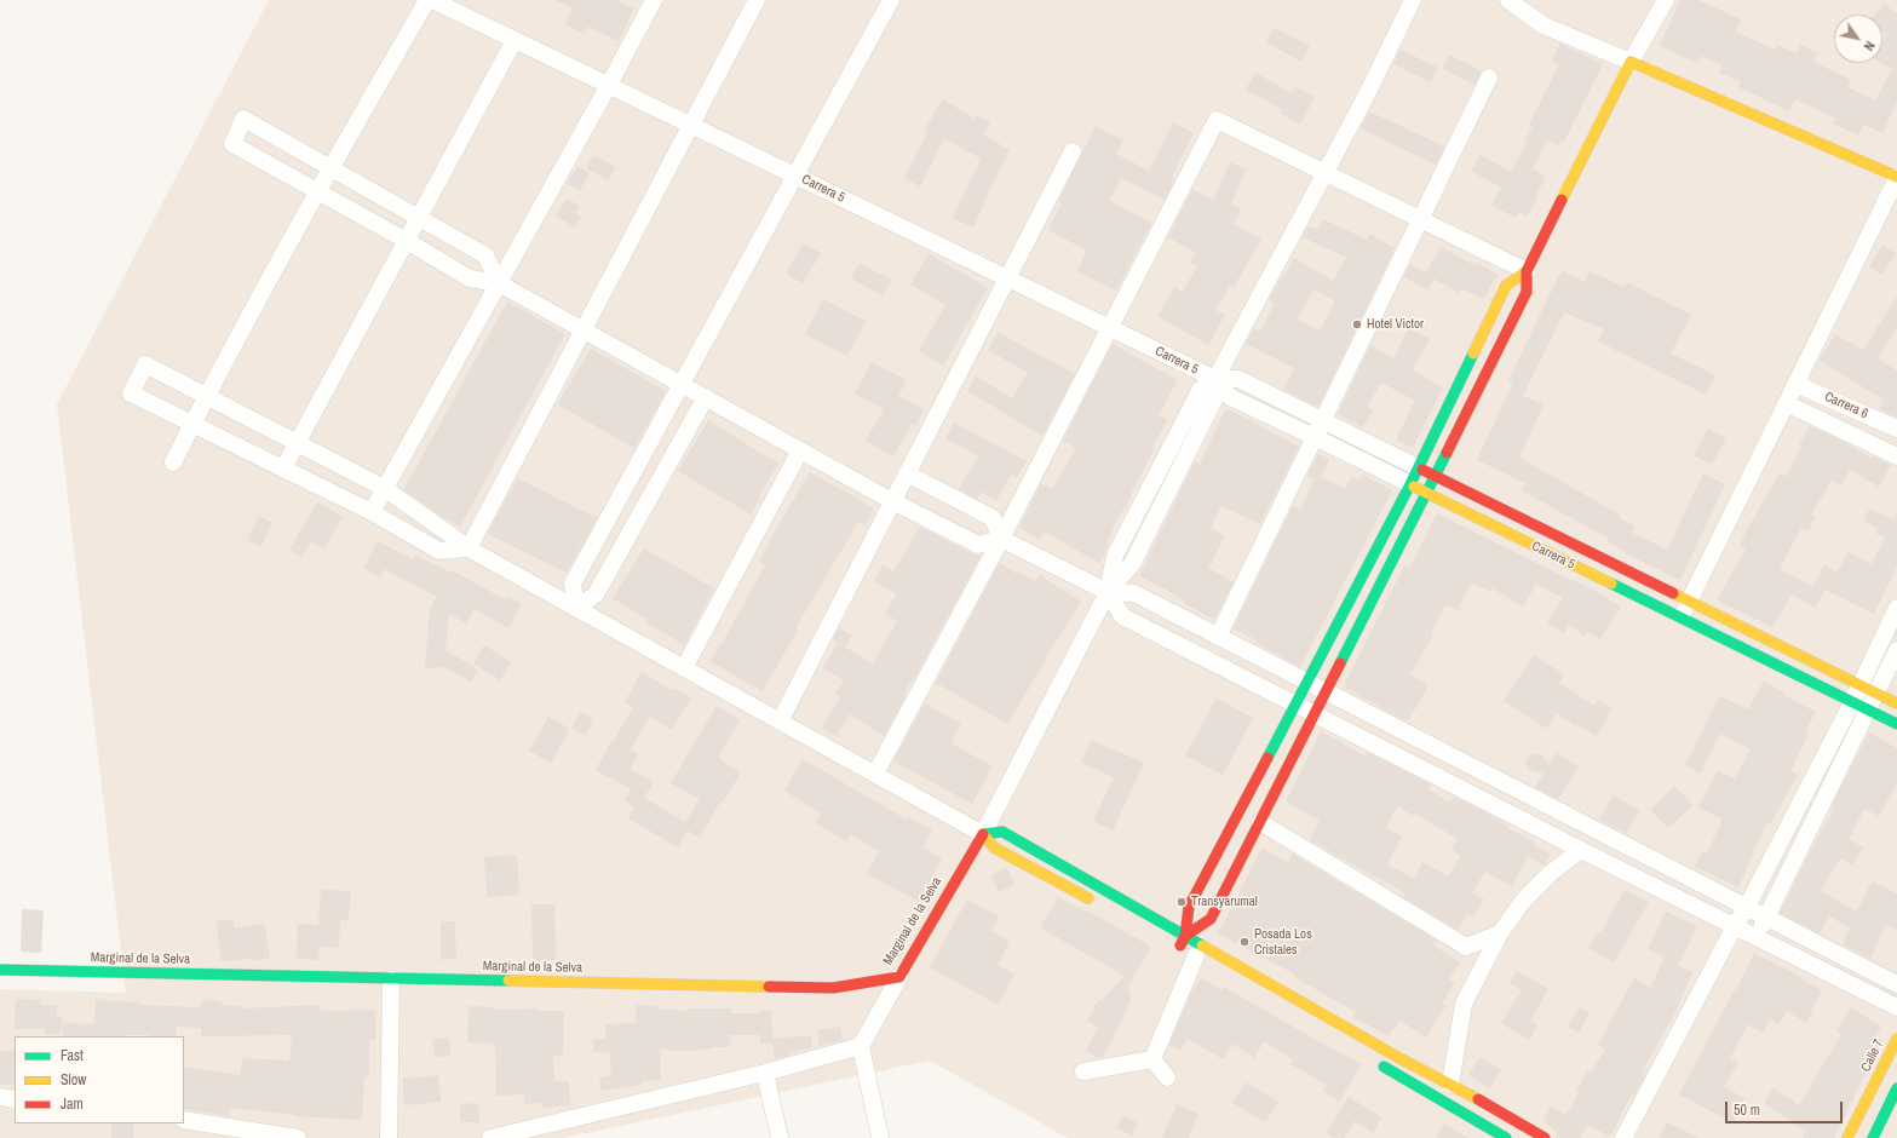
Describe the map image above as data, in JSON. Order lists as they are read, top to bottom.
{
  "streets": {
    "street": [
      "Carrera 5",
      "Carrera 6",
      "Marginal de la Selva",
      "Calle 7"
    ]
  },
  "places": ["Hotel Victor", "Transyarumal", "Posada Los Cristales"],
  "legend": ["Fast", "Slow", "Jam"],
  "scale_bar": "50 m",
  "north": "bottom right"
}
